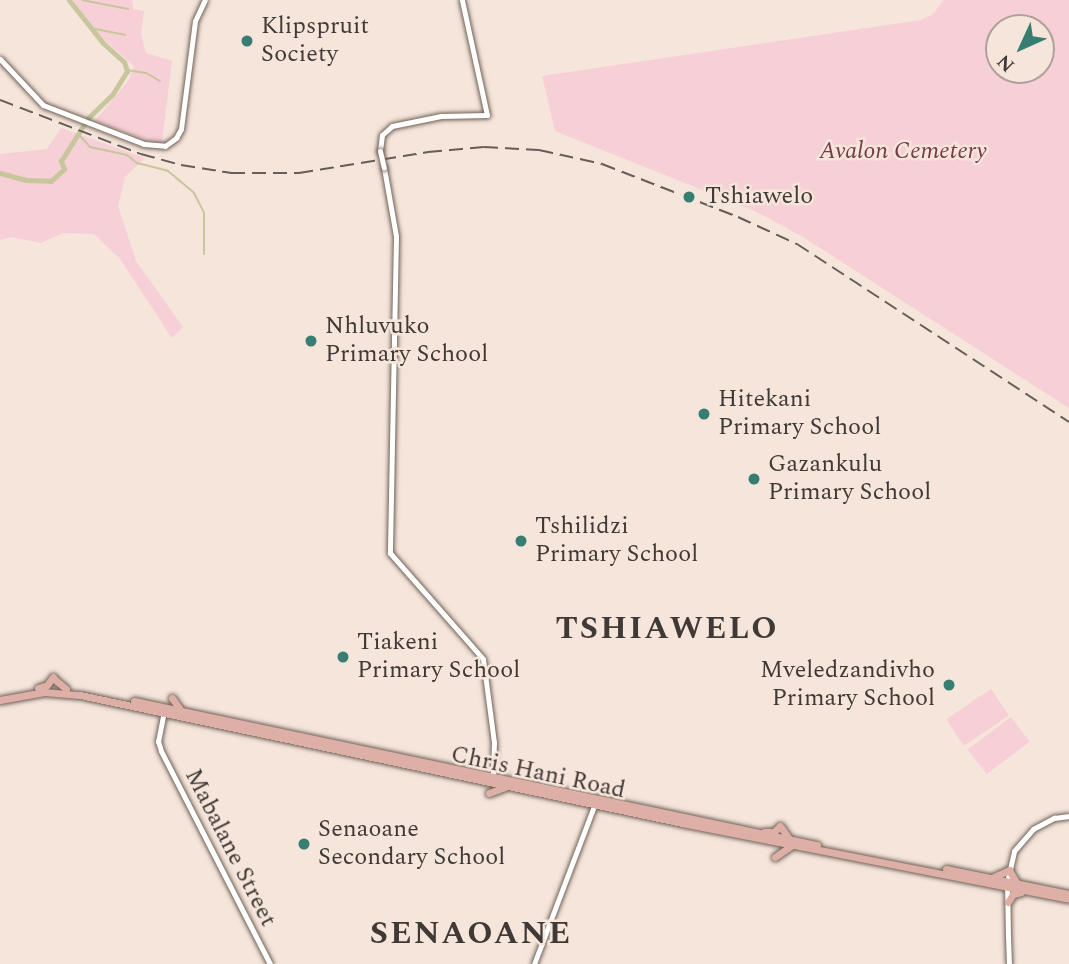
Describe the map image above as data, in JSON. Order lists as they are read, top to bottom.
{
  "streets": {
    "main road": ["Chris Hani Road"],
    "street": ["Mabalane Street"]
  },
  "districts": ["TSHIAWELO", "SENAOANE"],
  "parks": ["Avalon Cemetery"],
  "places": [
    "Klipspruit Society",
    "Tshiawelo",
    "Nhluvuko Primary School",
    "Hitekani Primary School",
    "Gazankulu Primary School",
    "Tshilidzi Primary School",
    "Tiakeni Primary School",
    "Mveledzandivho Primary School",
    "Senaoane Secondary School"
  ],
  "north": "bottom left"
}
